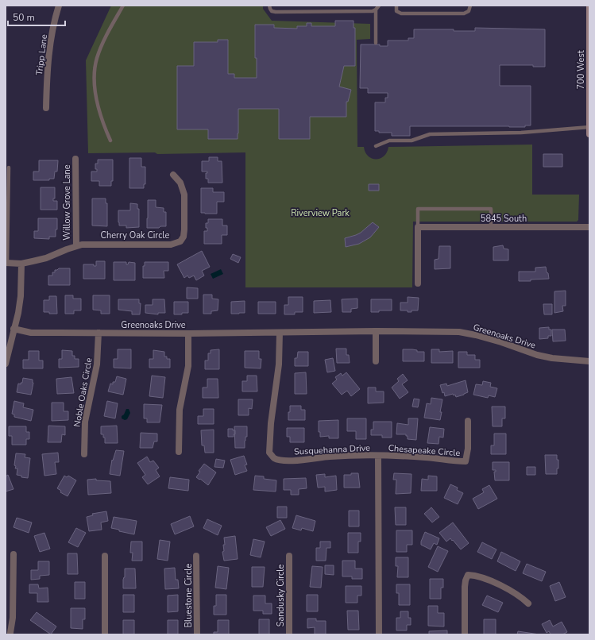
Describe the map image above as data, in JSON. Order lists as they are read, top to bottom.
{
  "streets": {
    "main road": ["700 West"],
    "street": [
      "Tripp Lane",
      "Willow Grove Lane",
      "5845 South",
      "Cherry Oak Circle",
      "Greenoaks Drive",
      "Noble Oaks Circle",
      "Susquehanna Drive",
      "Chesapeake Circle",
      "Bluestone Circle",
      "Sandusky Circle"
    ]
  },
  "crossings": [
    ["Willow Grove Lane", "Cherry Oak Circle"],
    ["Greenoaks Drive", "Noble Oaks Circle"],
    ["Greenoaks Drive", "Susquehanna Drive"],
    ["Susquehanna Drive", "Chesapeake Circle"]
  ],
  "parks": ["Riverview Park"],
  "scale_bar": "50 m"
}
